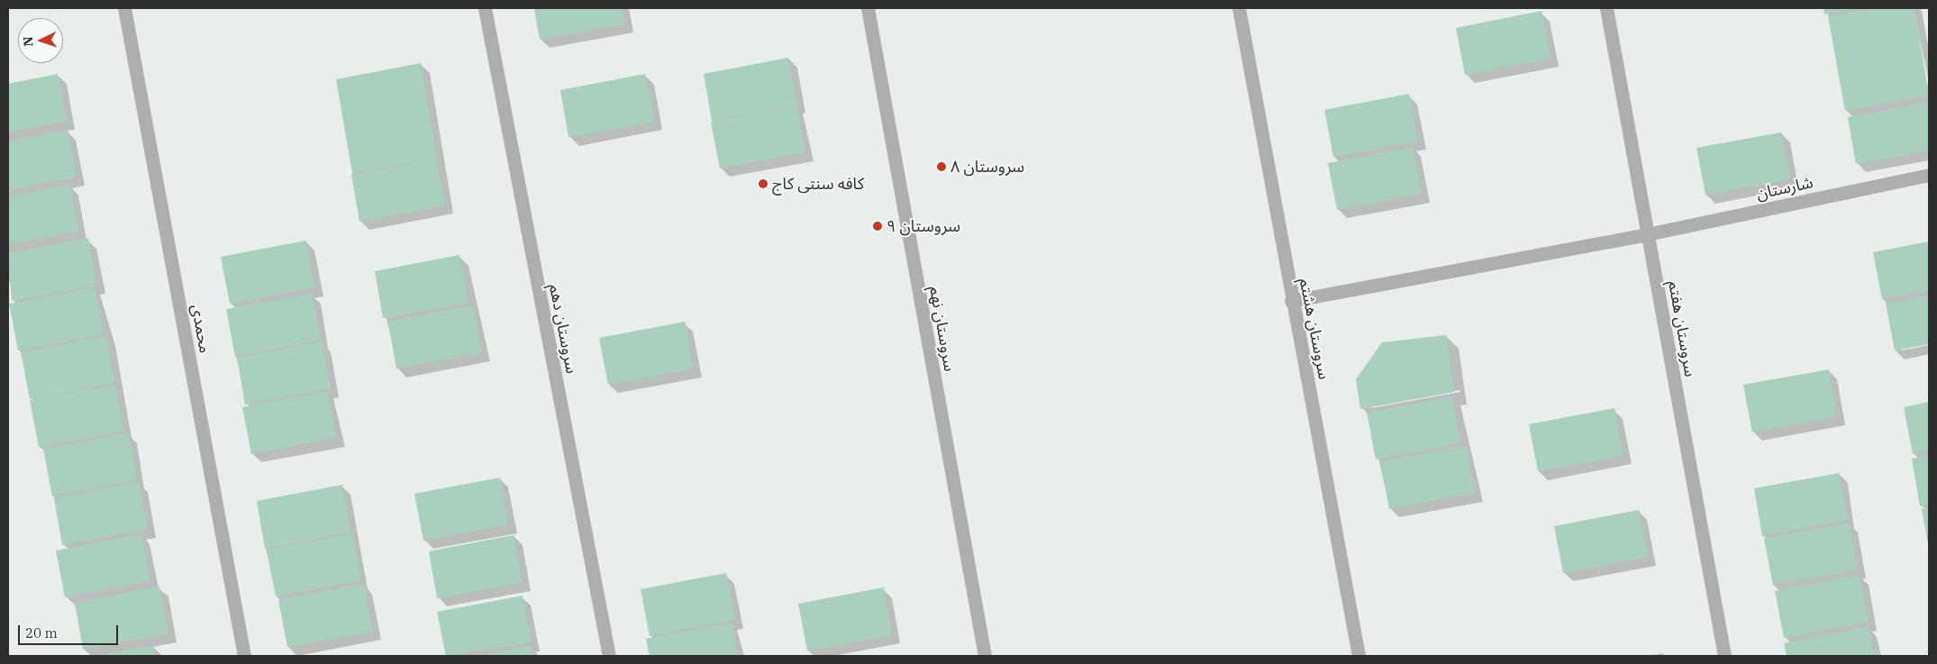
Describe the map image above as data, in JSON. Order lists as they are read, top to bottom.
{
  "streets": {
    "street": [
      "شارستان",
      "محمدی",
      "سروستان دهم",
      "سروستان نهم",
      "سروستان هشتم",
      "سروستان هفتم"
    ]
  },
  "crossings": [
    ["شارستان", "سروستان هشتم"],
    ["شارستان", "سروستان هفتم"]
  ],
  "places": ["سروستان ٨", "کافه سنتی کاج", "سروستان ٩"],
  "scale_bar": "20 m",
  "north": "left"
}
